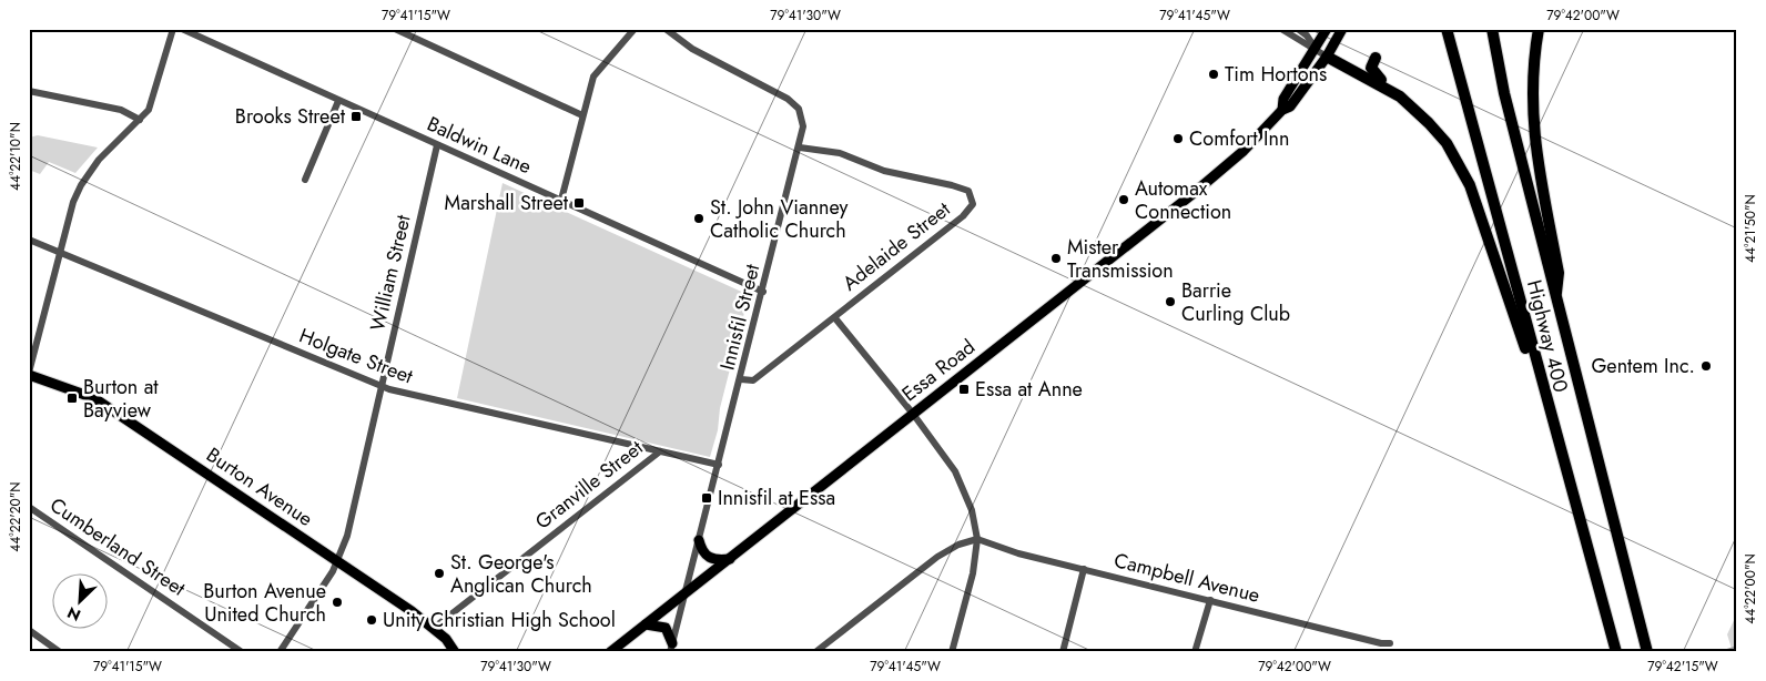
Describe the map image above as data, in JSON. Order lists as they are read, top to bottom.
{
  "streets": {
    "highway": ["Highway 400"],
    "main road": ["Essa Road", "Burton Avenue"],
    "street": [
      "Baldwin Lane",
      "Adelaide Street",
      "William Street",
      "Innisfil Street",
      "Holgate Street",
      "Granville Street",
      "Cumberland Street",
      "Campbell Avenue"
    ]
  },
  "crossings": [
    ["Baldwin Lane", "William Street"],
    ["Baldwin Lane", "Innisfil Street"],
    ["Adelaide Street", "Innisfil Street"],
    ["William Street", "Holgate Street"],
    ["William Street", "Burton Avenue"],
    ["Innisfil Street", "Holgate Street"],
    ["Innisfil Street", "Essa Road"],
    ["Holgate Street", "Granville Street"],
    ["Granville Street", "Burton Avenue"]
  ],
  "places": {
    "other": [
      "Tim Hortons",
      "Comfort Inn",
      "Automax Connection",
      "St. John Vianney Catholic Church",
      "Mister Transmission",
      "Barrie Curling Club",
      "Gentem Inc.",
      "St. George's Anglican Church",
      "Burton Avenue United Church",
      "Unity Christian High School"
    ],
    "transit": [
      "Brooks Street",
      "Marshall Street",
      "Essa at Anne",
      "Burton at Bayview",
      "Innisfil at Essa"
    ]
  },
  "north": "bottom left",
  "coordinates": [
    "79°41'15\"W",
    "79°41'30\"W",
    "79°41'45\"W",
    "79°42'00\"W",
    "44°22'10\"N",
    "44°21'50\"N",
    "44°22'20\"N",
    "44°22'00\"N",
    "79°42'15\"W"
  ]
}
